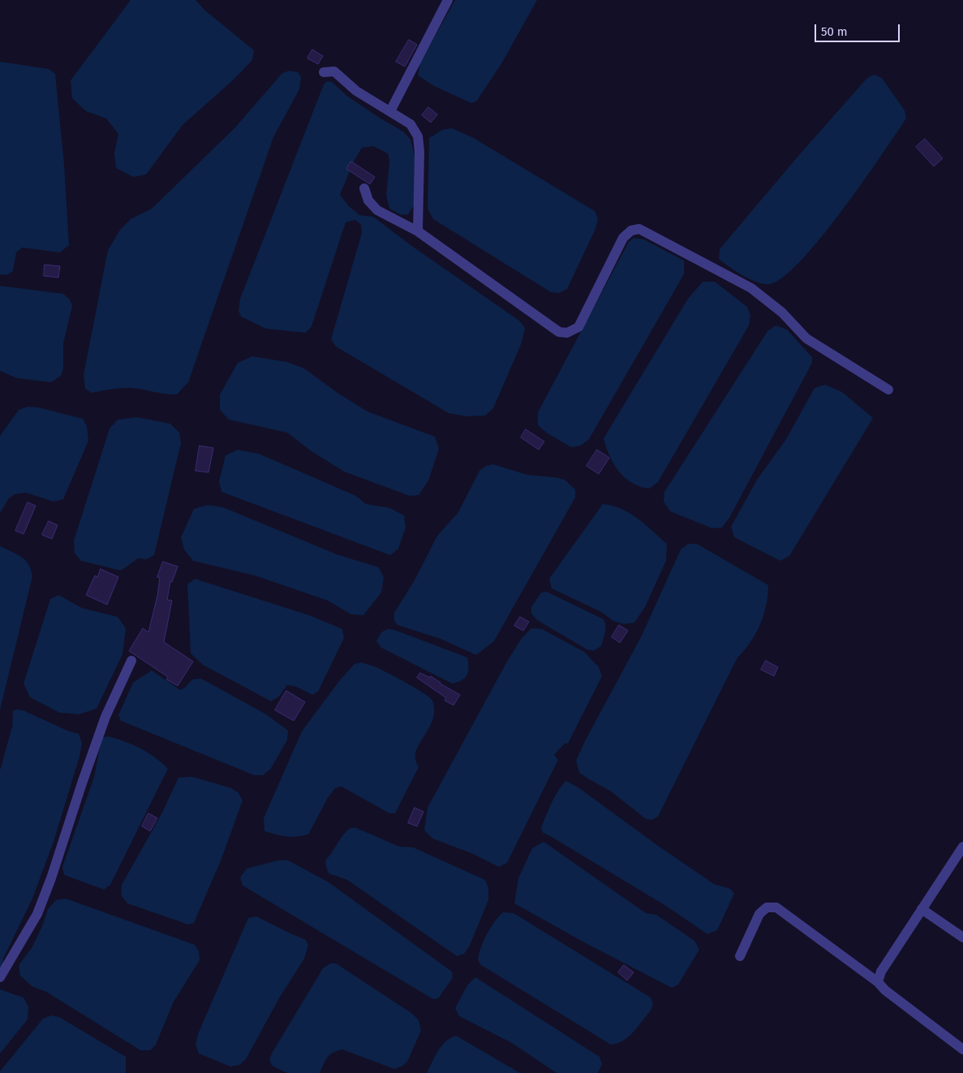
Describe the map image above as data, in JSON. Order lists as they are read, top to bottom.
{
  "scale_bar": "50 m"
}
